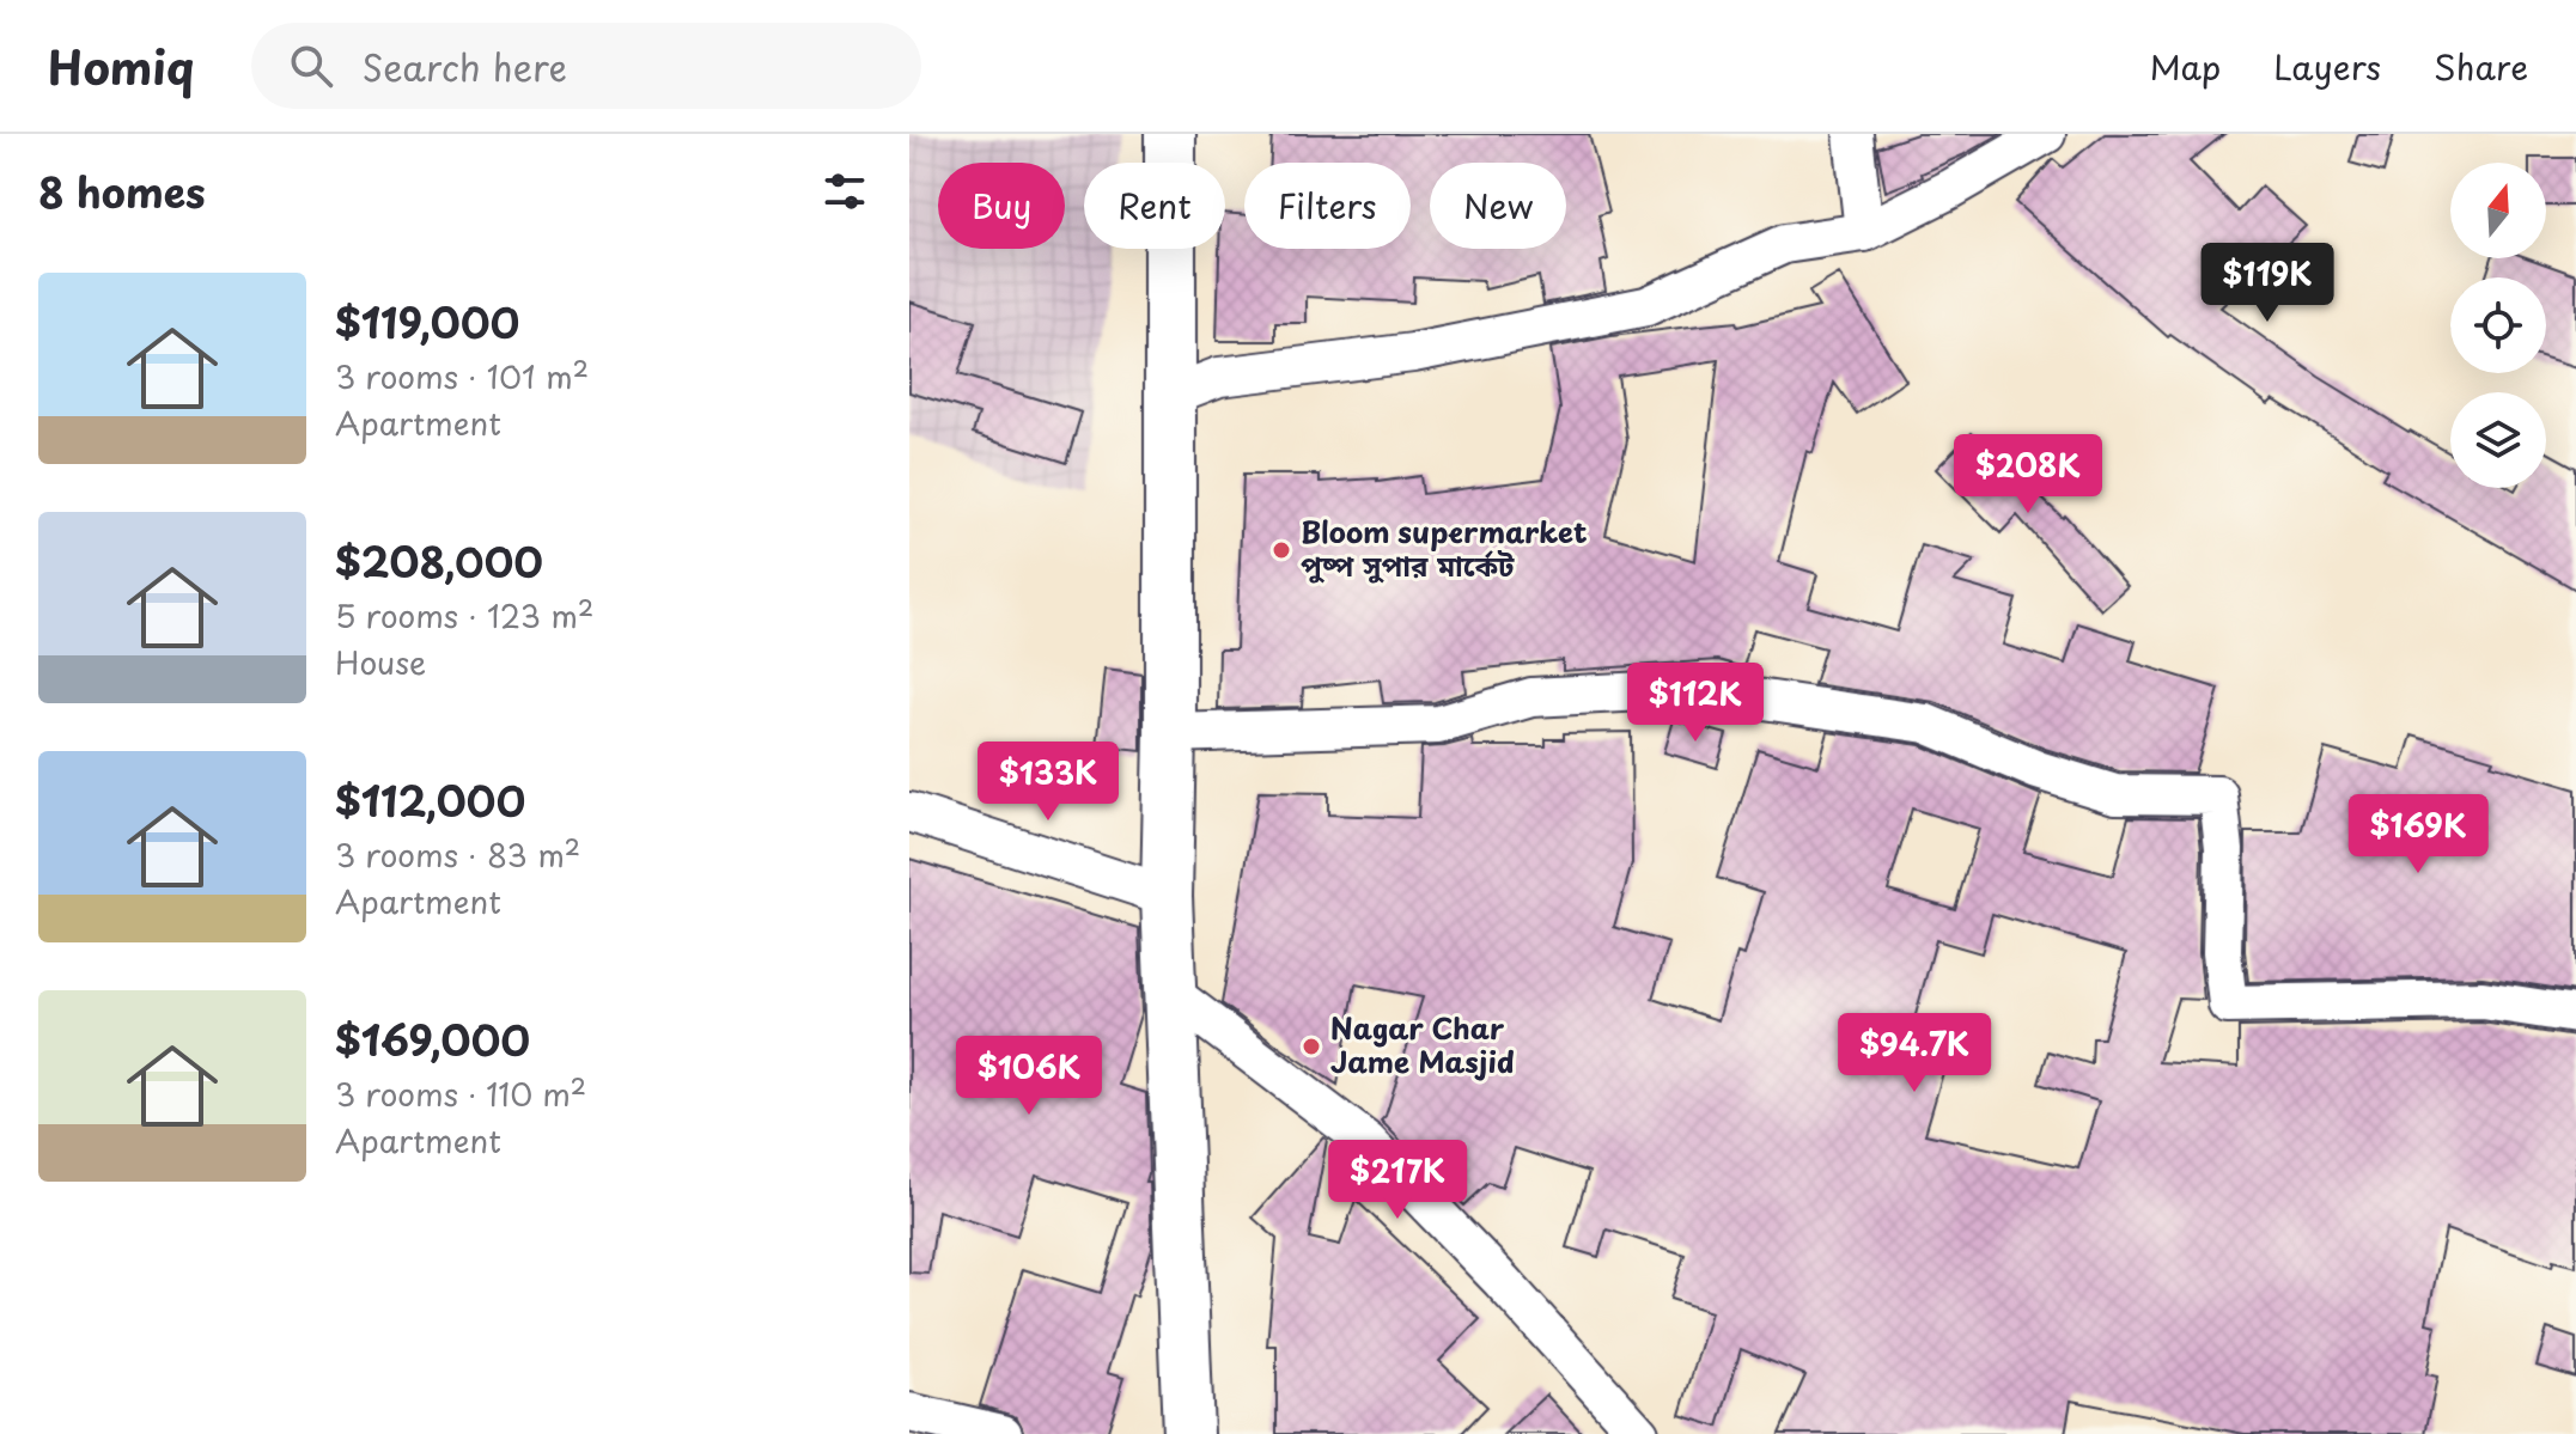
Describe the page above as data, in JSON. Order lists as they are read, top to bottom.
{
  "places": ["Bloom supermarket পুষ্প সুপার মার্কেট", "Nagar Char Jame Masjid"],
  "north": "top",
  "page": {
    "header": "Homiq",
    "search": "Search here",
    "nav": ["Map", "Layers", "Share"],
    "heading": "8 homes",
    "chip": [
      "Buy",
      "Rent",
      "Filters",
      "New"
    ],
    "price": [
      "$119K",
      "$208K",
      "$112K",
      "$133K",
      "$169K",
      "$94.7K",
      "$106K",
      "$217K"
    ],
    "list": [
      {
        "name": "$119,000",
        "note": "3 rooms · 101 m² · Apartment"
      },
      {
        "name": "$208,000",
        "note": "5 rooms · 123 m² · House"
      },
      {
        "name": "$112,000",
        "note": "3 rooms · 83 m² · Apartment"
      },
      {
        "name": "$169,000",
        "note": "3 rooms · 110 m² · Apartment"
      }
    ]
  }
}
